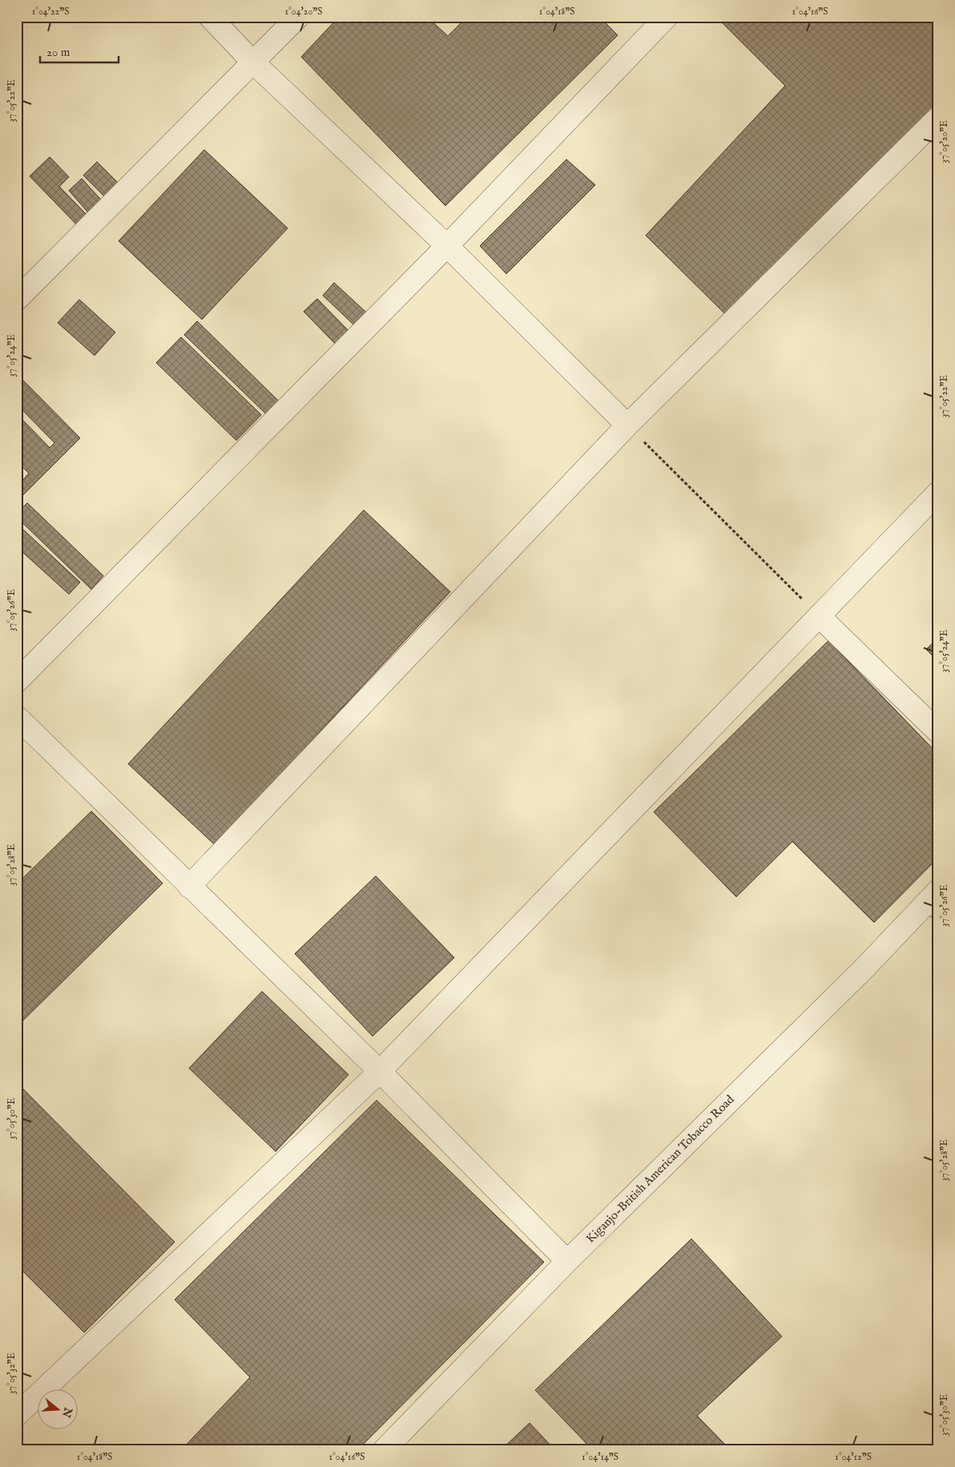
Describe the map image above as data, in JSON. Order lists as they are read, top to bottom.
{
  "streets": {
    "street": ["Kiganjo-British American Tobacco Road"]
  },
  "scale_bar": "20 m",
  "north": "right",
  "coordinates": [
    "1°04'22\"S",
    "1°04'20\"S",
    "1°04'18\"S",
    "1°04'16\"S",
    "37°05'22\"E",
    "37°05'20\"E",
    "37°05'24\"E",
    "37°05'26\"E",
    "37°05'28\"E",
    "37°05'30\"E",
    "37°05'32\"E",
    "1°04'14\"S",
    "1°04'12\"S"
  ]
}
